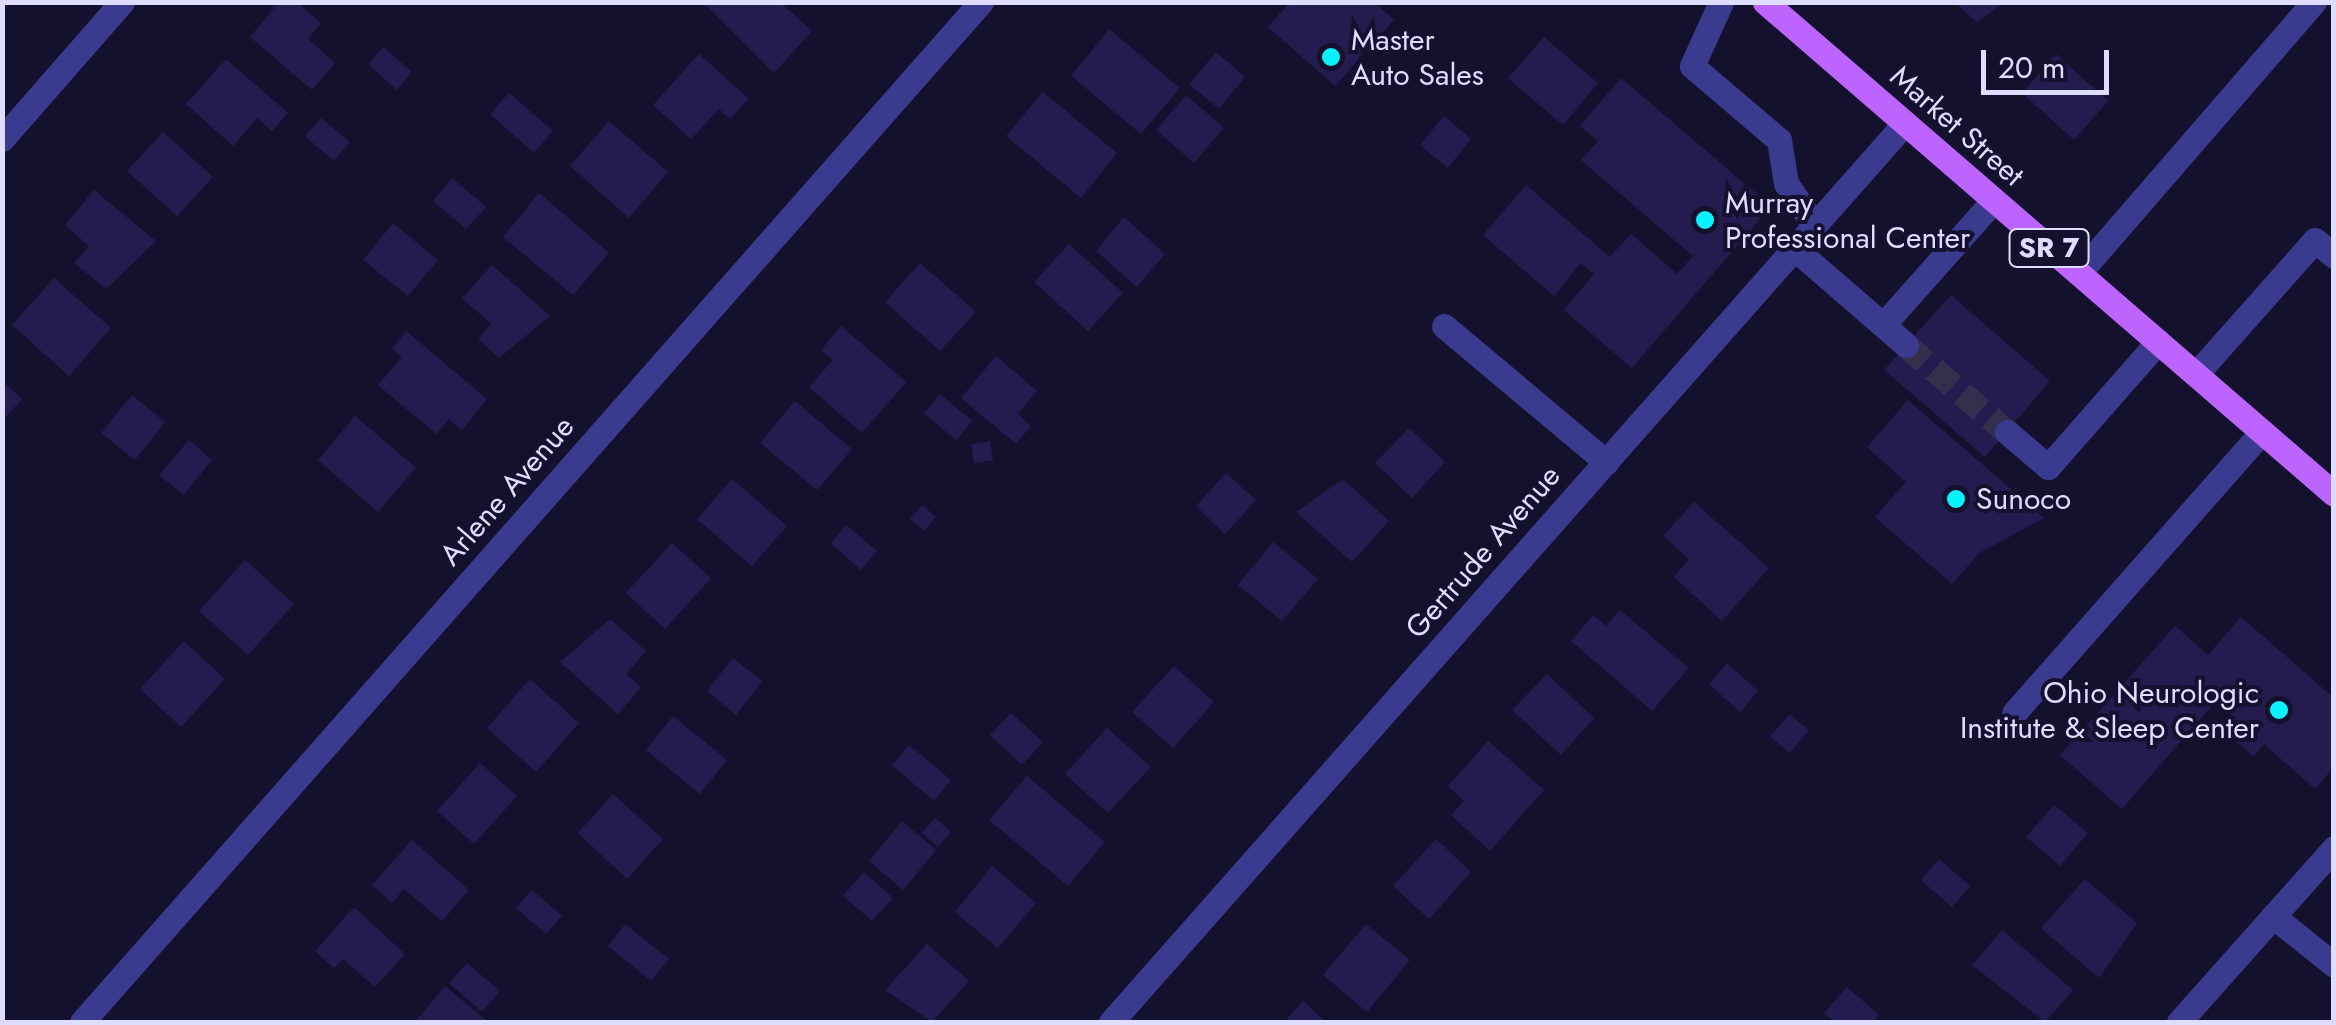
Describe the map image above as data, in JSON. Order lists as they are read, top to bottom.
{
  "streets": {
    "main road": ["Market Street", "SR 7"],
    "street": ["Arlene Avenue", "Gertrude Avenue"]
  },
  "crossings": [
    ["Market Street", "Gertrude Avenue"]
  ],
  "places": [
    "Master Auto Sales",
    "Murray Professional Center",
    "Sunoco",
    "Ohio Neurologic Institute & Sleep Center"
  ],
  "scale_bar": "20 m"
}
